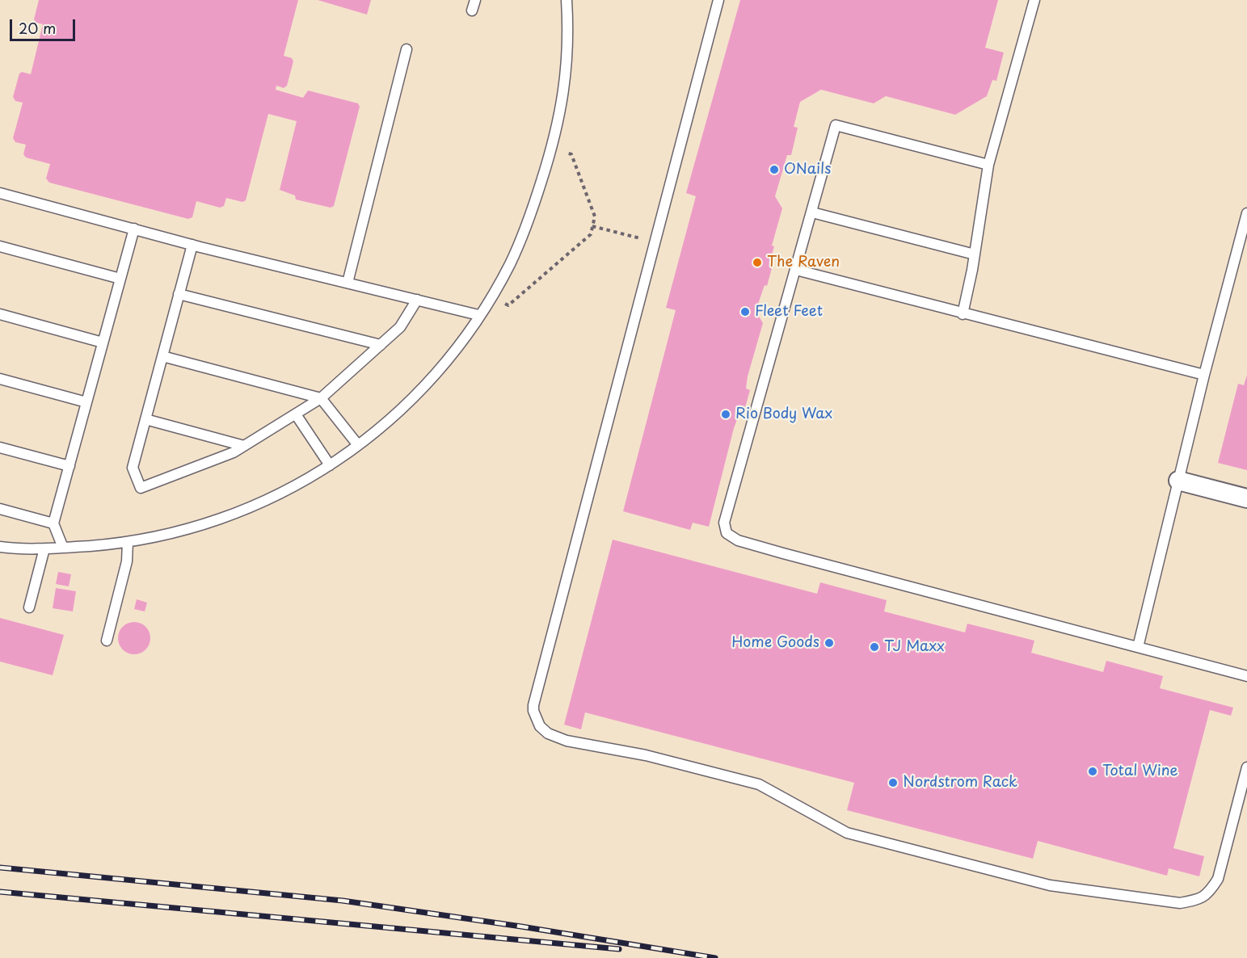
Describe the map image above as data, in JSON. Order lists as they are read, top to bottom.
{
  "places": [
    "ONails",
    "The Raven",
    "Fleet Feet",
    "Rio Body Wax",
    "Home Goods",
    "TJ Maxx",
    "Total Wine",
    "Nordstrom Rack"
  ],
  "scale_bar": "20 m"
}
